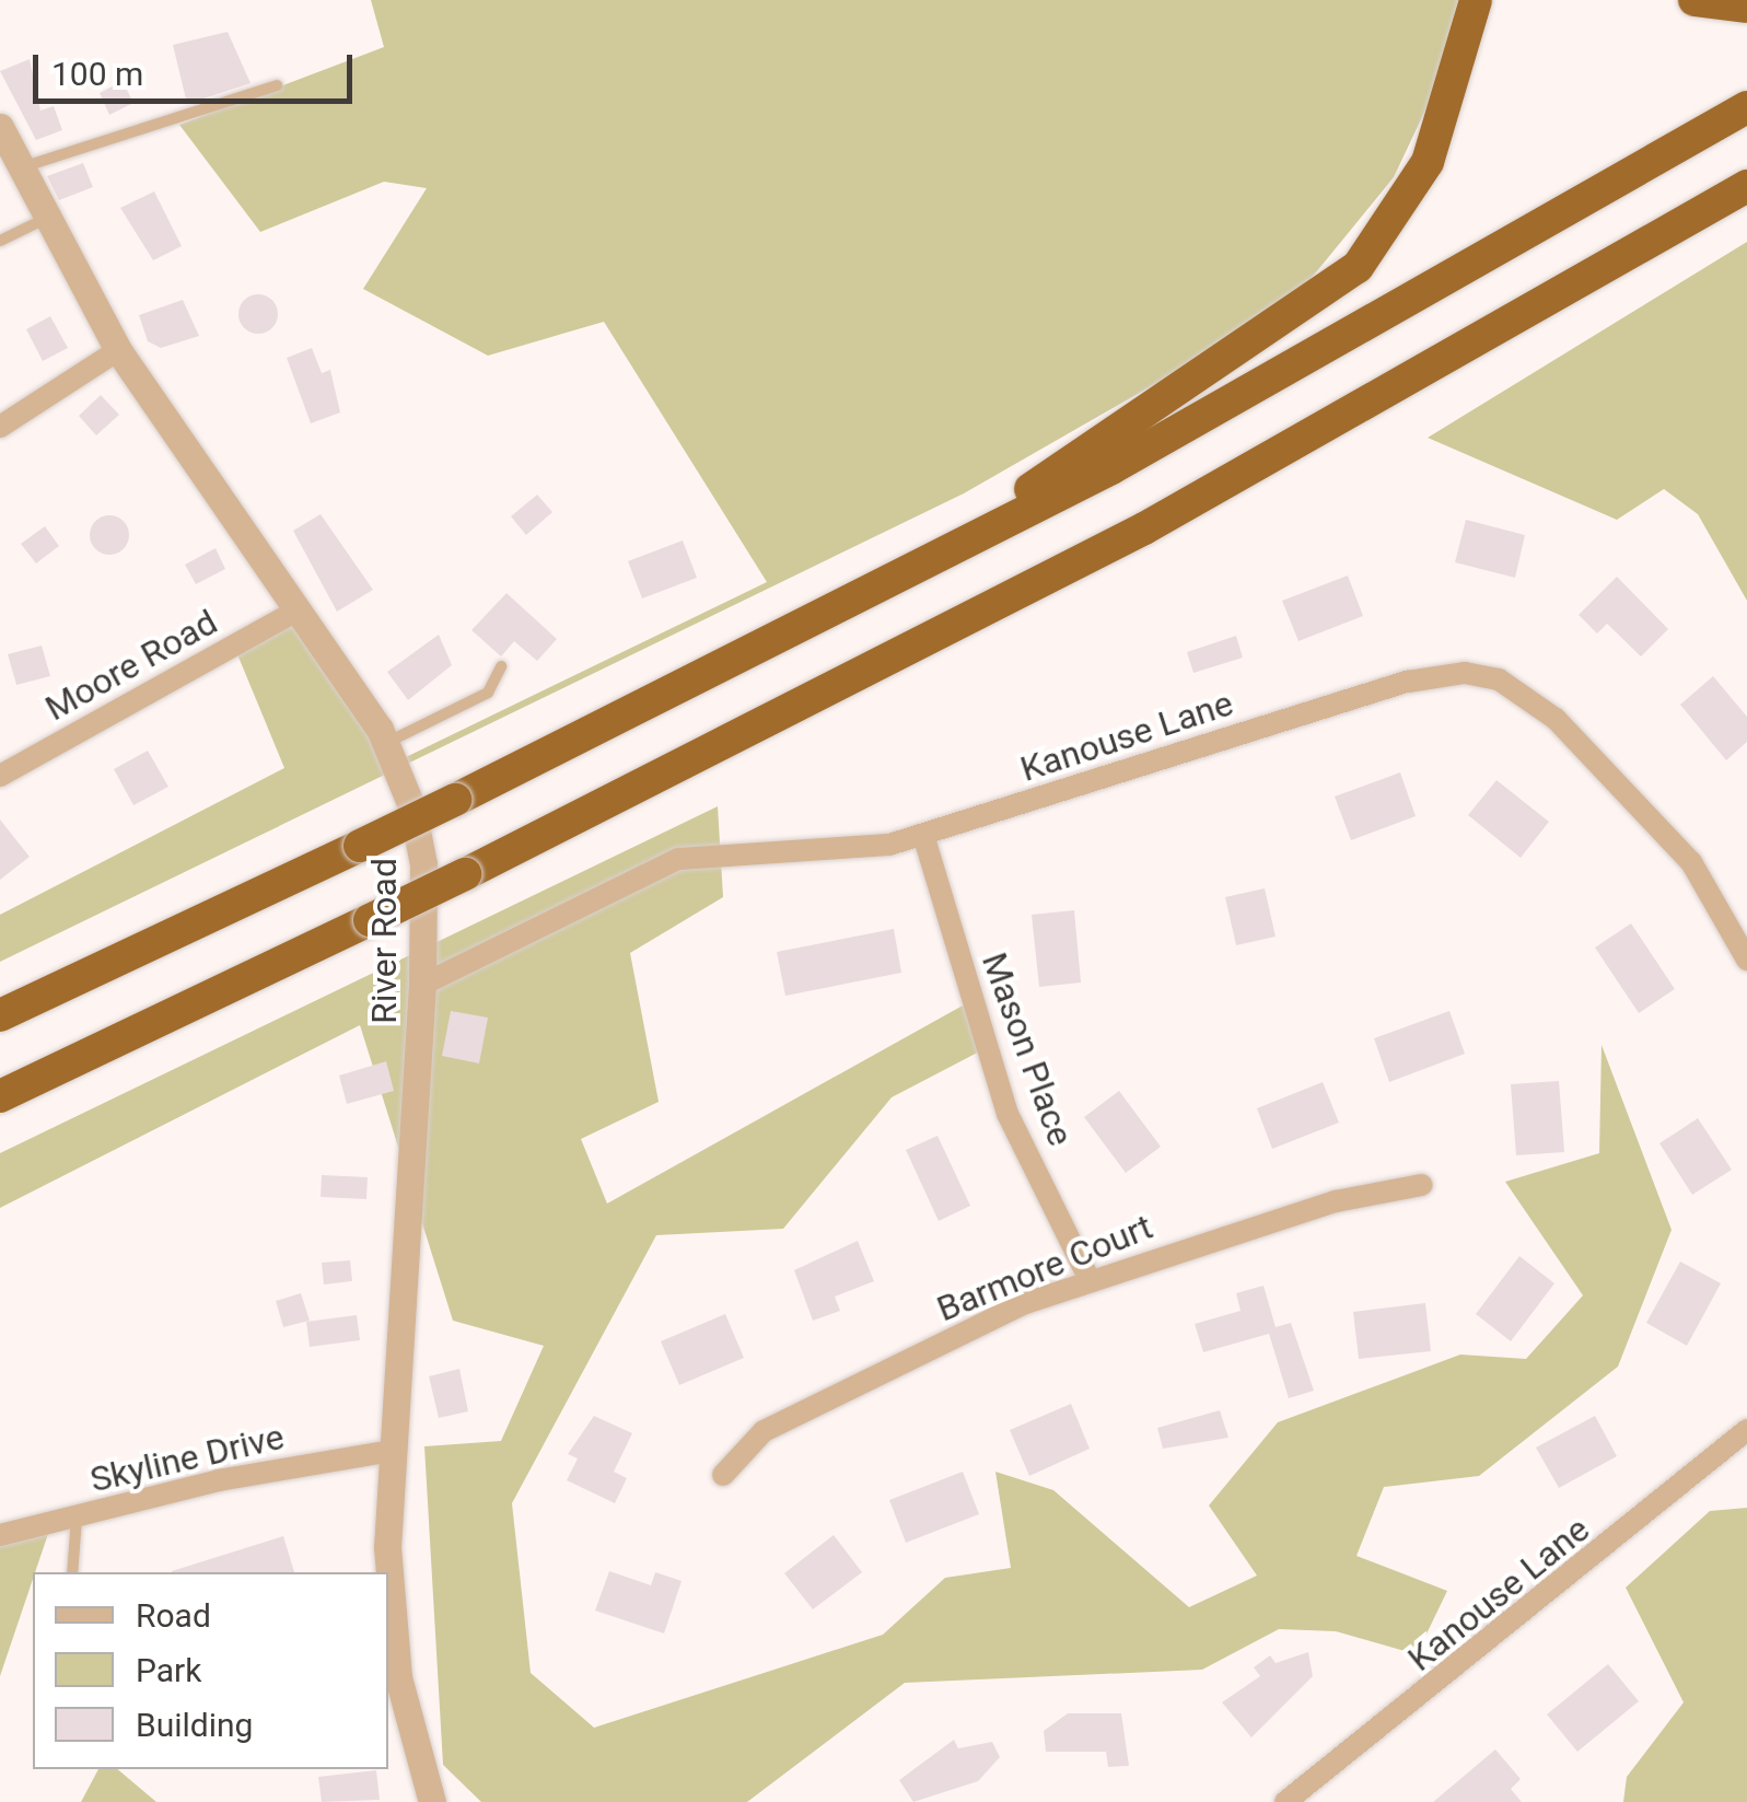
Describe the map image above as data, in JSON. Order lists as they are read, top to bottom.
{
  "streets": {
    "street": [
      "Moore Road",
      "Kanouse Lane",
      "River Road",
      "Mason Place",
      "Barmore Court",
      "Skyline Drive"
    ]
  },
  "crossings": [
    ["Moore Road", "River Road"],
    ["Kanouse Lane", "River Road"],
    ["Kanouse Lane", "Mason Place"],
    ["River Road", "Skyline Drive"],
    ["Mason Place", "Barmore Court"]
  ],
  "legend": ["Road", "Park", "Building"],
  "scale_bar": "100 m"
}
